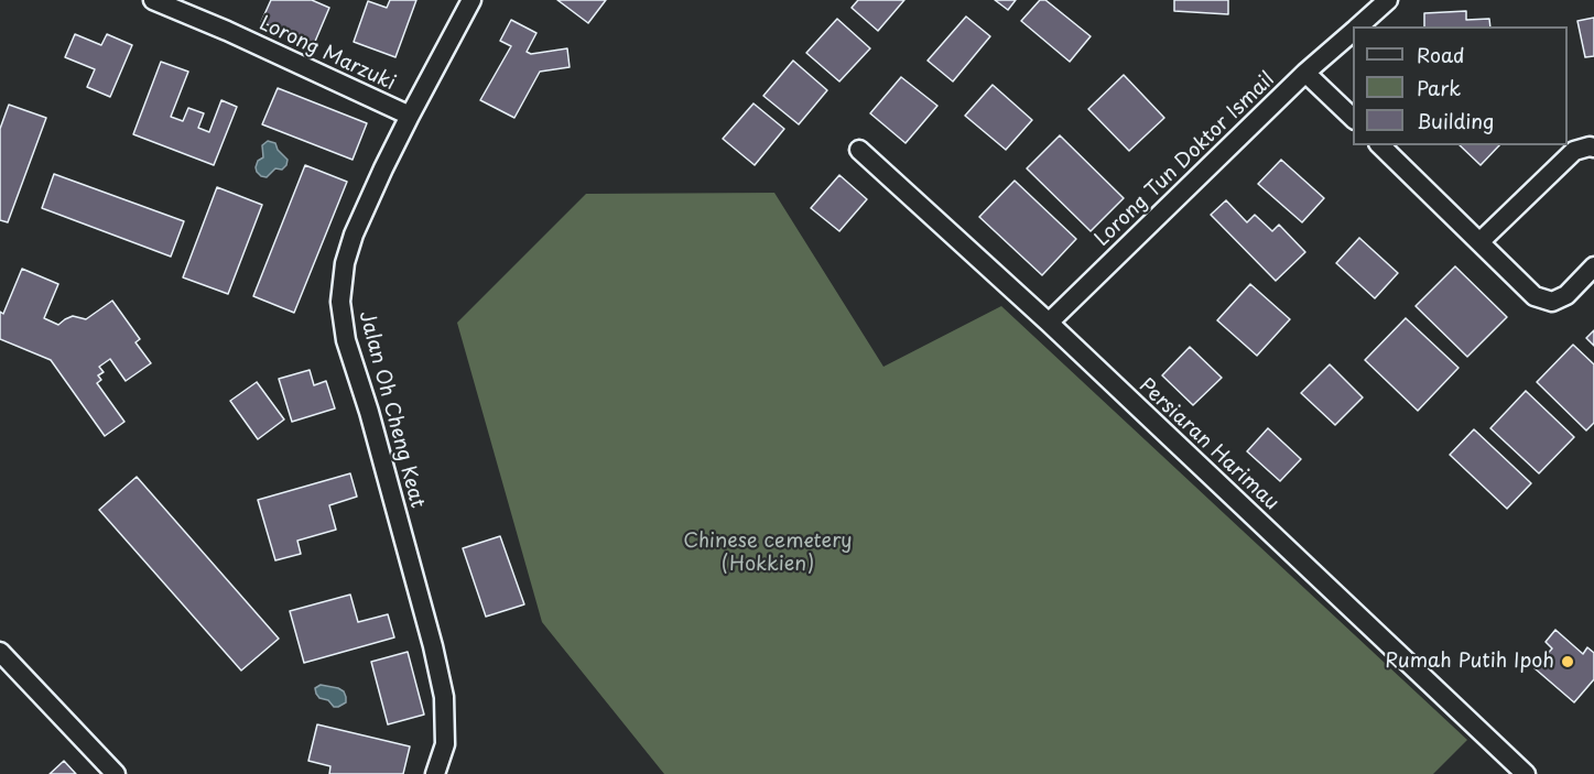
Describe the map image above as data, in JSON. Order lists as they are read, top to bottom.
{
  "streets": {
    "street": [
      "Lorong Marzuki",
      "Lorong Tun Doktor Ismail",
      "Jalan Oh Cheng Keat",
      "Persiaran Harimau"
    ]
  },
  "crossings": [
    ["Lorong Marzuki", "Jalan Oh Cheng Keat"],
    ["Lorong Tun Doktor Ismail", "Persiaran Harimau"]
  ],
  "parks": ["Chinese cemetery (Hokkien)"],
  "places": ["Rumah Putih Ipoh"],
  "legend": ["Road", "Park", "Building"]
}
